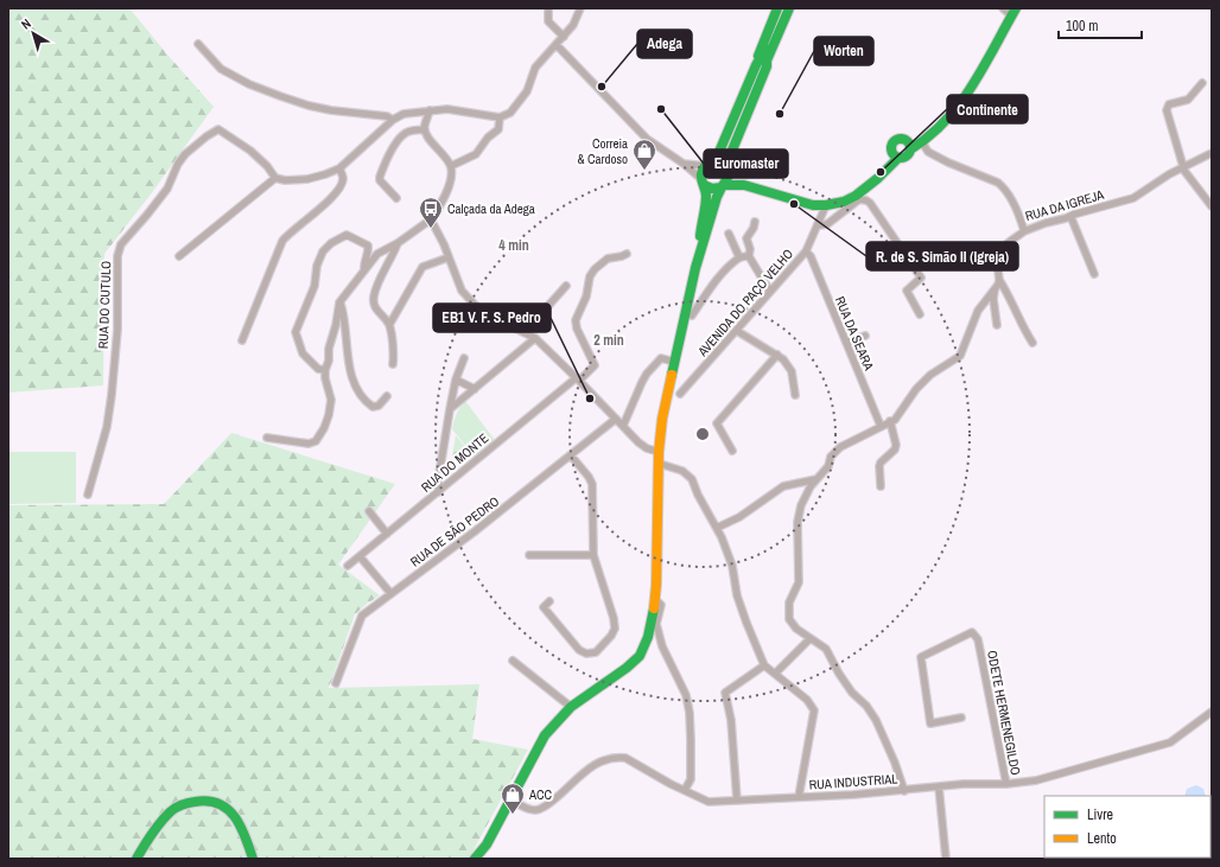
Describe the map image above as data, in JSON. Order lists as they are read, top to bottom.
{
  "streets": {
    "street": [
      "RUA DA IGREJA",
      "AVENIDA DO PAÇO VELHO",
      "RUA DO CUTULO",
      "RUA DA SEARA",
      "RUA DO MONTE",
      "RUA DE SÃO PEDRO",
      "ODETE HERMENEGILDO",
      "RUA INDUSTRIAL"
    ]
  },
  "crossings": [
    ["AVENIDA DO PAÇO VELHO", "RUA DA SEARA"],
    ["ODETE HERMENEGILDO", "RUA INDUSTRIAL"]
  ],
  "places": {
    "other": [
      "Adega",
      "Euromaster",
      "Worten",
      "Continente",
      "R. de S. Simão II (Igreja)",
      "EB1 V. F. S. Pedro"
    ],
    "shop": ["Correia & Cardoso", "ACC"],
    "bus stop": ["Calçada da Adega"]
  },
  "legend": ["Livre", "Lento"],
  "scale_bar": "100 m",
  "north": "top left",
  "rings": ["4 min", "2 min"]
}
